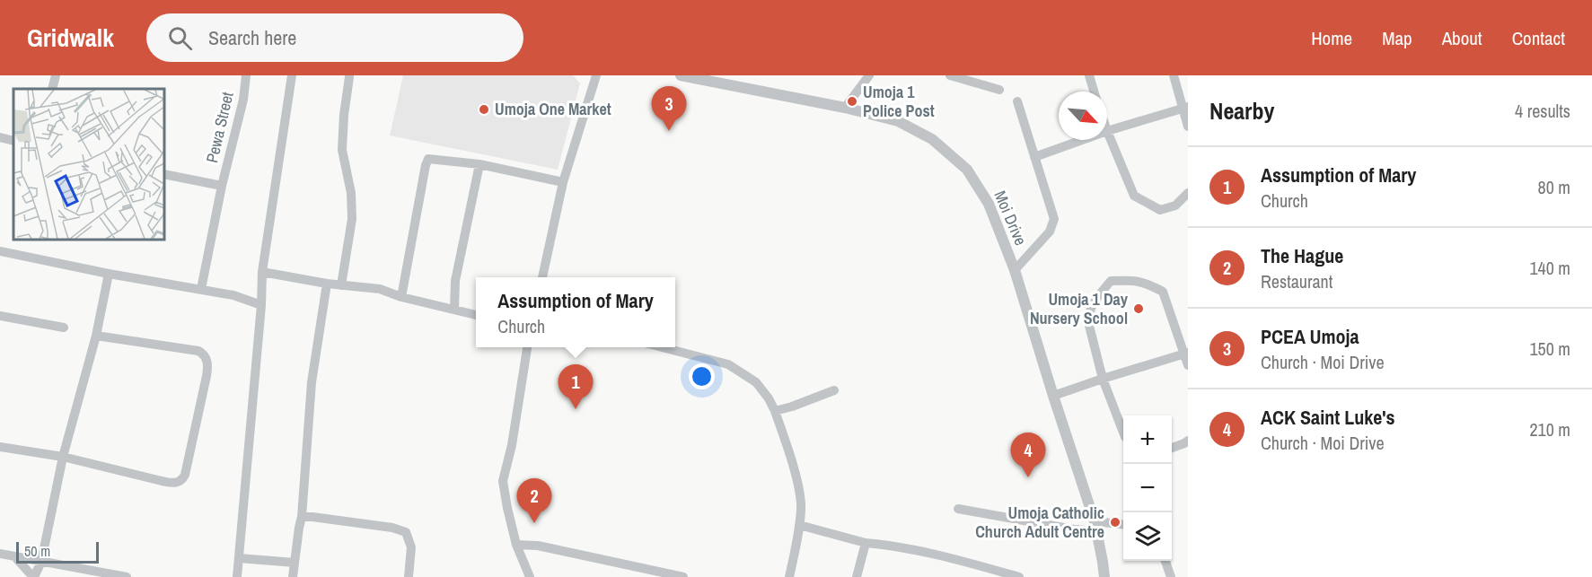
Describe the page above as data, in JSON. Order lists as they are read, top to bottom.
{
  "streets": {
    "street": ["Pewa Street", "Moi Drive"]
  },
  "places": [
    "Umoja 1 Police Post",
    "Umoja One Market",
    "Umoja 1 Day Nursery School",
    "Umoja Catholic Church Adult Centre"
  ],
  "scale_bar": "50 m",
  "north": "bottom right",
  "page": {
    "header": "Gridwalk",
    "search": "Search here",
    "nav": [
      "Home",
      "Map",
      "About",
      "Contact"
    ],
    "heading": ["Nearby", "4 results"],
    "pins": [
      "3",
      "1",
      "4",
      "2"
    ],
    "list": [
      {
        "mark": "1",
        "name": "Assumption of Mary",
        "note": "Church",
        "value": "80 m"
      },
      {
        "mark": "2",
        "name": "The Hague",
        "note": "Restaurant",
        "value": "140 m"
      },
      {
        "mark": "3",
        "name": "PCEA Umoja",
        "note": "Church · Moi Drive",
        "value": "150 m"
      },
      {
        "mark": "4",
        "name": "ACK Saint Luke's",
        "note": "Church · Moi Drive",
        "value": "210 m"
      }
    ],
    "popup": ["Assumption of Mary", "Church"],
    "map_buttons": ["+", "−"],
    "scale": "50 m"
  }
}
